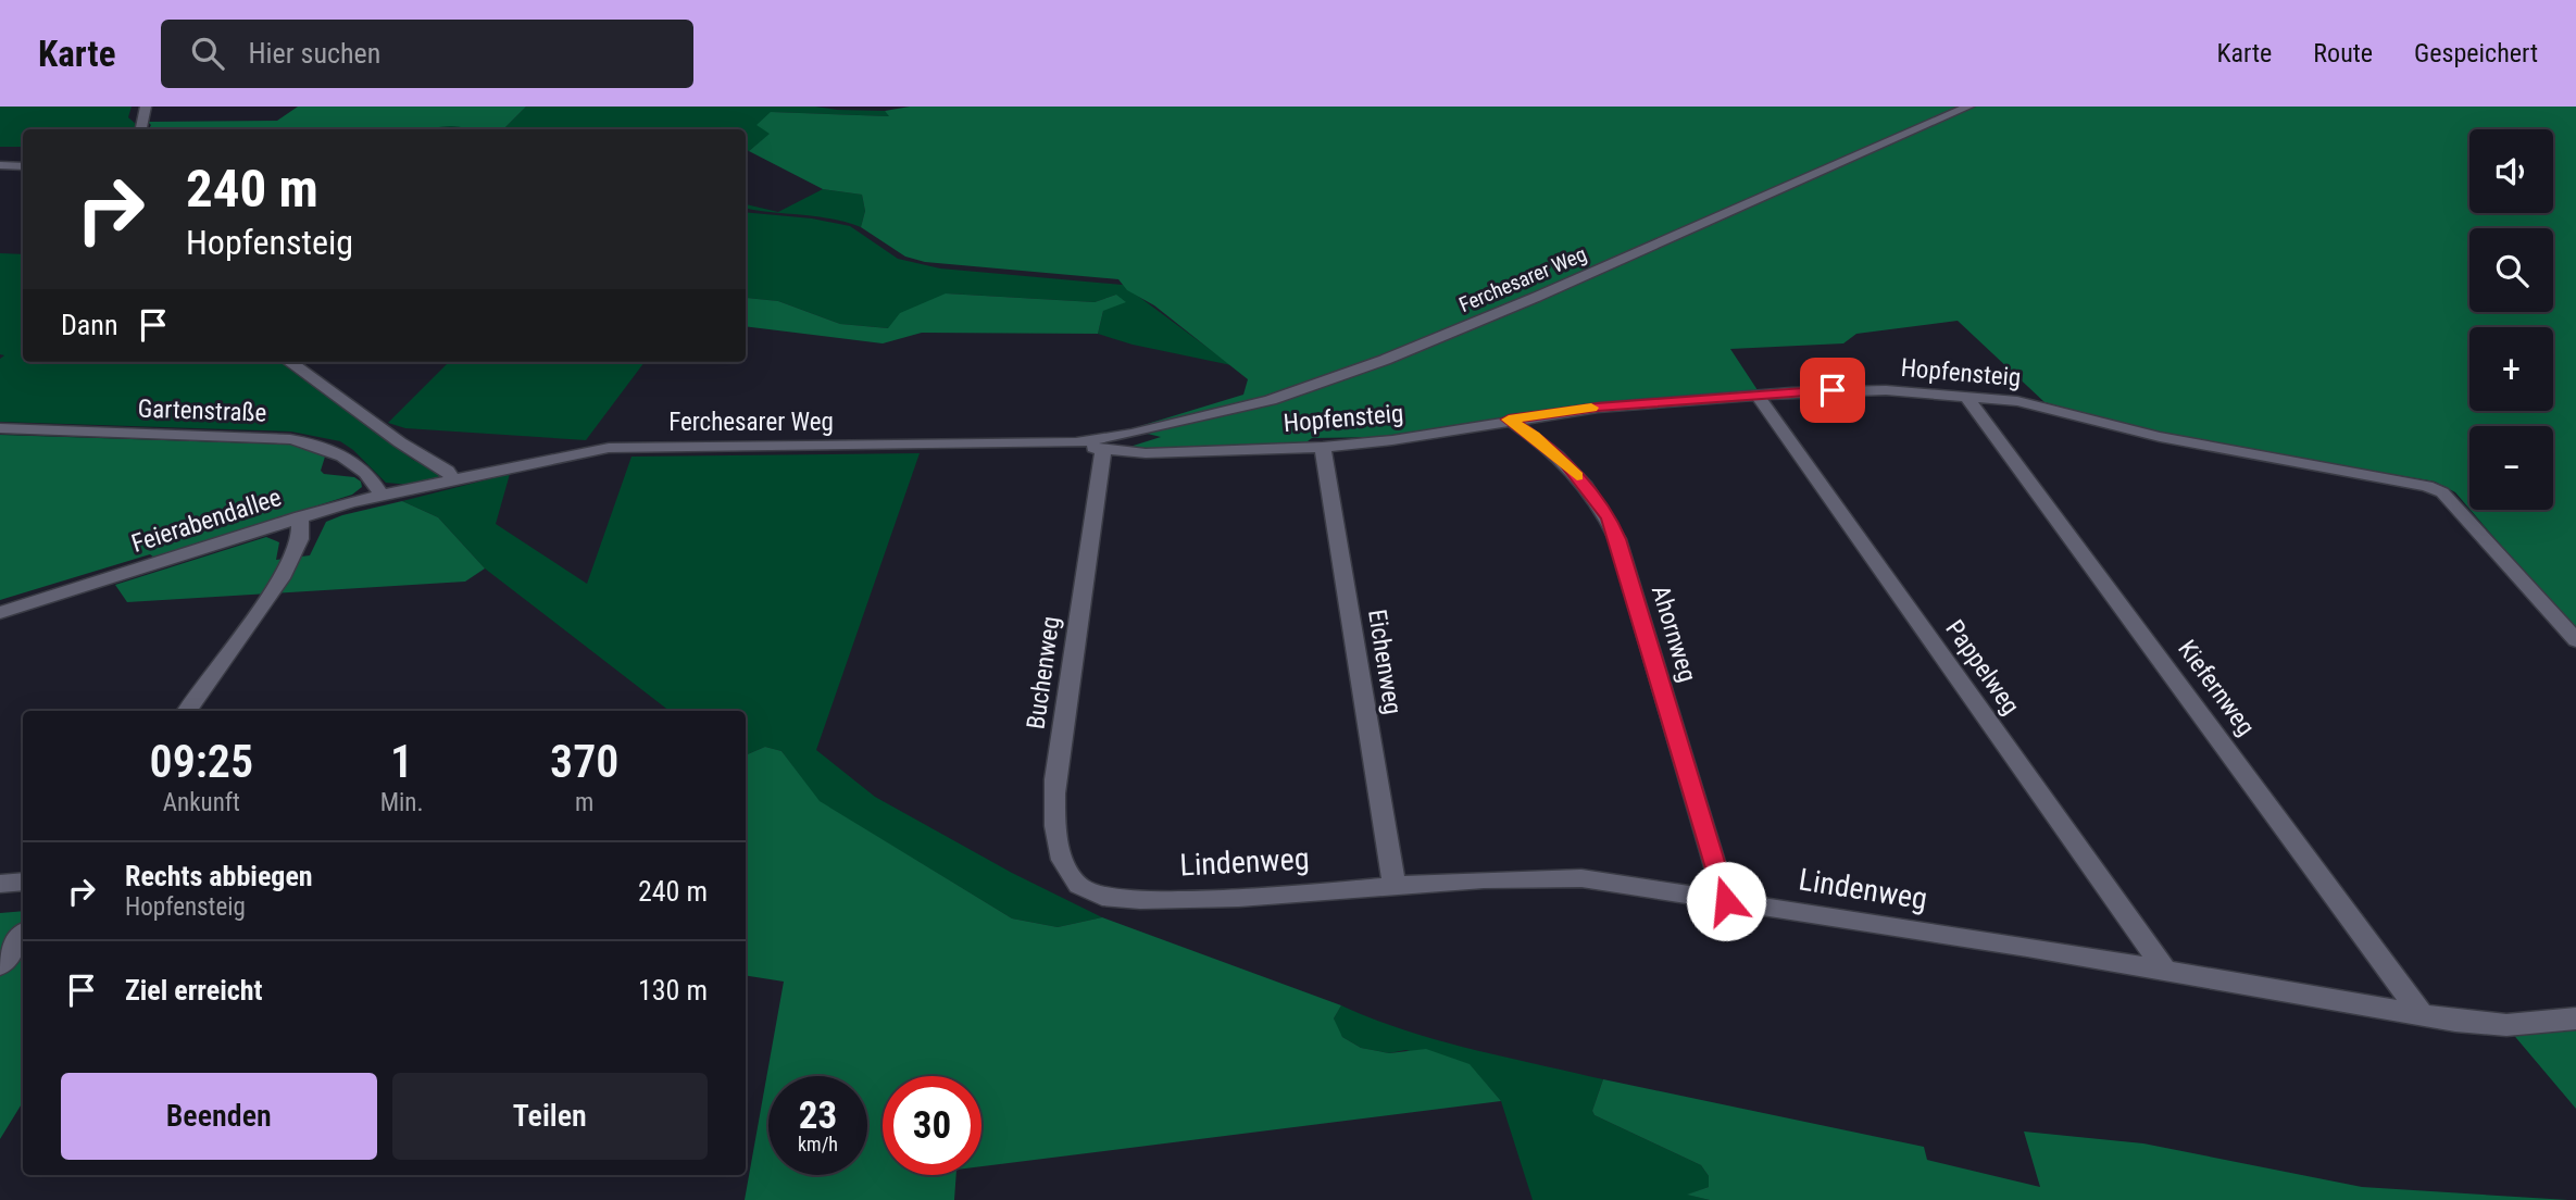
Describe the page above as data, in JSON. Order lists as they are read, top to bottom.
{
  "streets": {
    "street": [
      "Ferchesarer Weg",
      "Hopfensteig",
      "Gartenstraße",
      "Feierabendallee",
      "Ahornweg",
      "Eichenweg",
      "Pappelweg",
      "Buchenweg",
      "Kiefernweg",
      "Lindenweg"
    ]
  },
  "crossings": [
    ["Ferchesarer Weg", "Hopfensteig"],
    ["Ferchesarer Weg", "Feierabendallee"],
    ["Ferchesarer Weg", "Buchenweg"],
    ["Hopfensteig", "Ahornweg"],
    ["Hopfensteig", "Eichenweg"],
    ["Hopfensteig", "Pappelweg"],
    ["Hopfensteig", "Buchenweg"],
    ["Hopfensteig", "Kiefernweg"],
    ["Gartenstraße", "Feierabendallee"],
    ["Ahornweg", "Lindenweg"],
    ["Eichenweg", "Lindenweg"],
    ["Pappelweg", "Lindenweg"],
    ["Buchenweg", "Lindenweg"],
    ["Kiefernweg", "Lindenweg"]
  ],
  "page": {
    "header": "Karte",
    "search": "Hier suchen",
    "nav": ["Karte", "Route", "Gespeichert"],
    "map_buttons": ["+", "−"],
    "turn": ["240 m", "Hopfensteig"],
    "then": "Dann",
    "eta": [
      "09:25",
      "Ankunft",
      "1",
      "Min.",
      "370",
      "m"
    ],
    "list": [
      {
        "name": "Rechts abbiegen",
        "note": "Hopfensteig",
        "value": "240 m"
      },
      {
        "name": "Ziel erreicht",
        "value": "130 m"
      }
    ],
    "buttons": ["Beenden", "Teilen"],
    "speed": "23 km/h",
    "limit": "30"
  }
}
